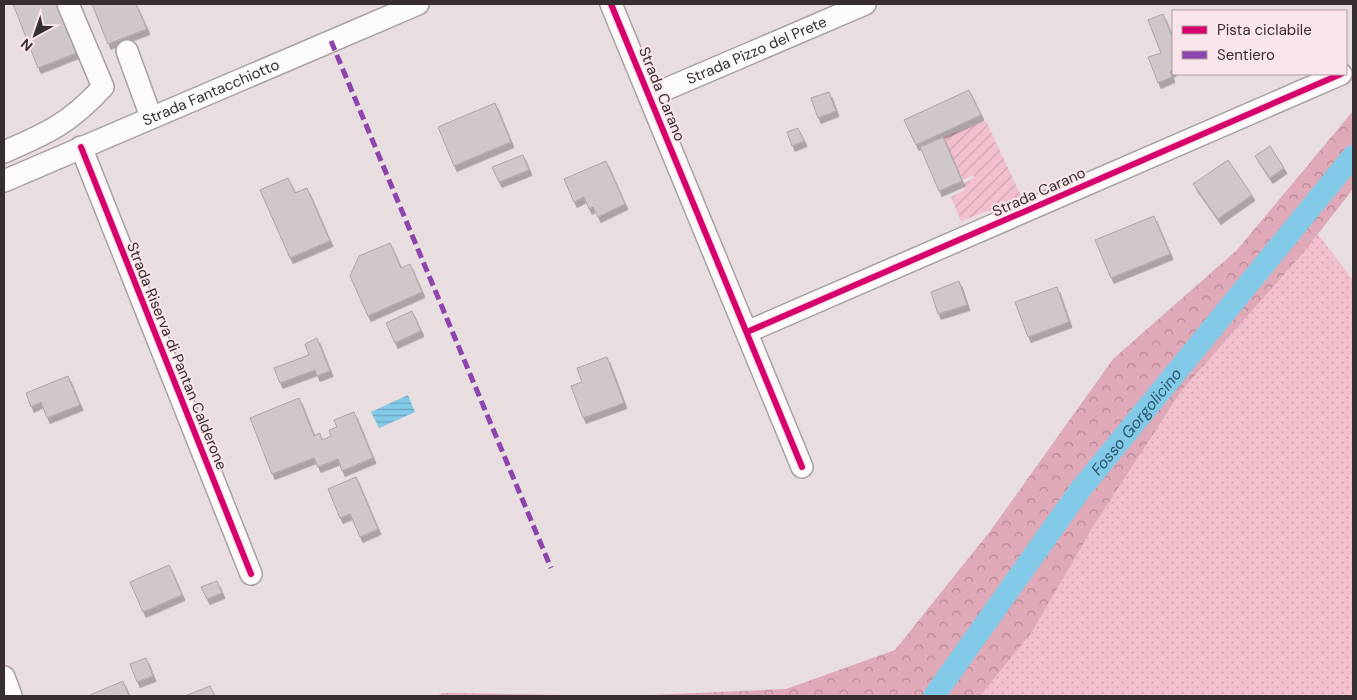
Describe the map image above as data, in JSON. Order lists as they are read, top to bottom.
{
  "streets": {
    "street": [
      "Strada Pizzo del Prete",
      "Strada Fantacchiotto",
      "Strada Carano",
      "Strada Riserva di Pantan Calderone"
    ]
  },
  "crossings": [
    ["Strada Pizzo del Prete", "Strada Carano"],
    ["Strada Fantacchiotto", "Strada Riserva di Pantan Calderone"]
  ],
  "water": ["Fosso Gorgolicino"],
  "legend": ["Pista ciclabile", "Sentiero"],
  "north": "bottom left"
}
